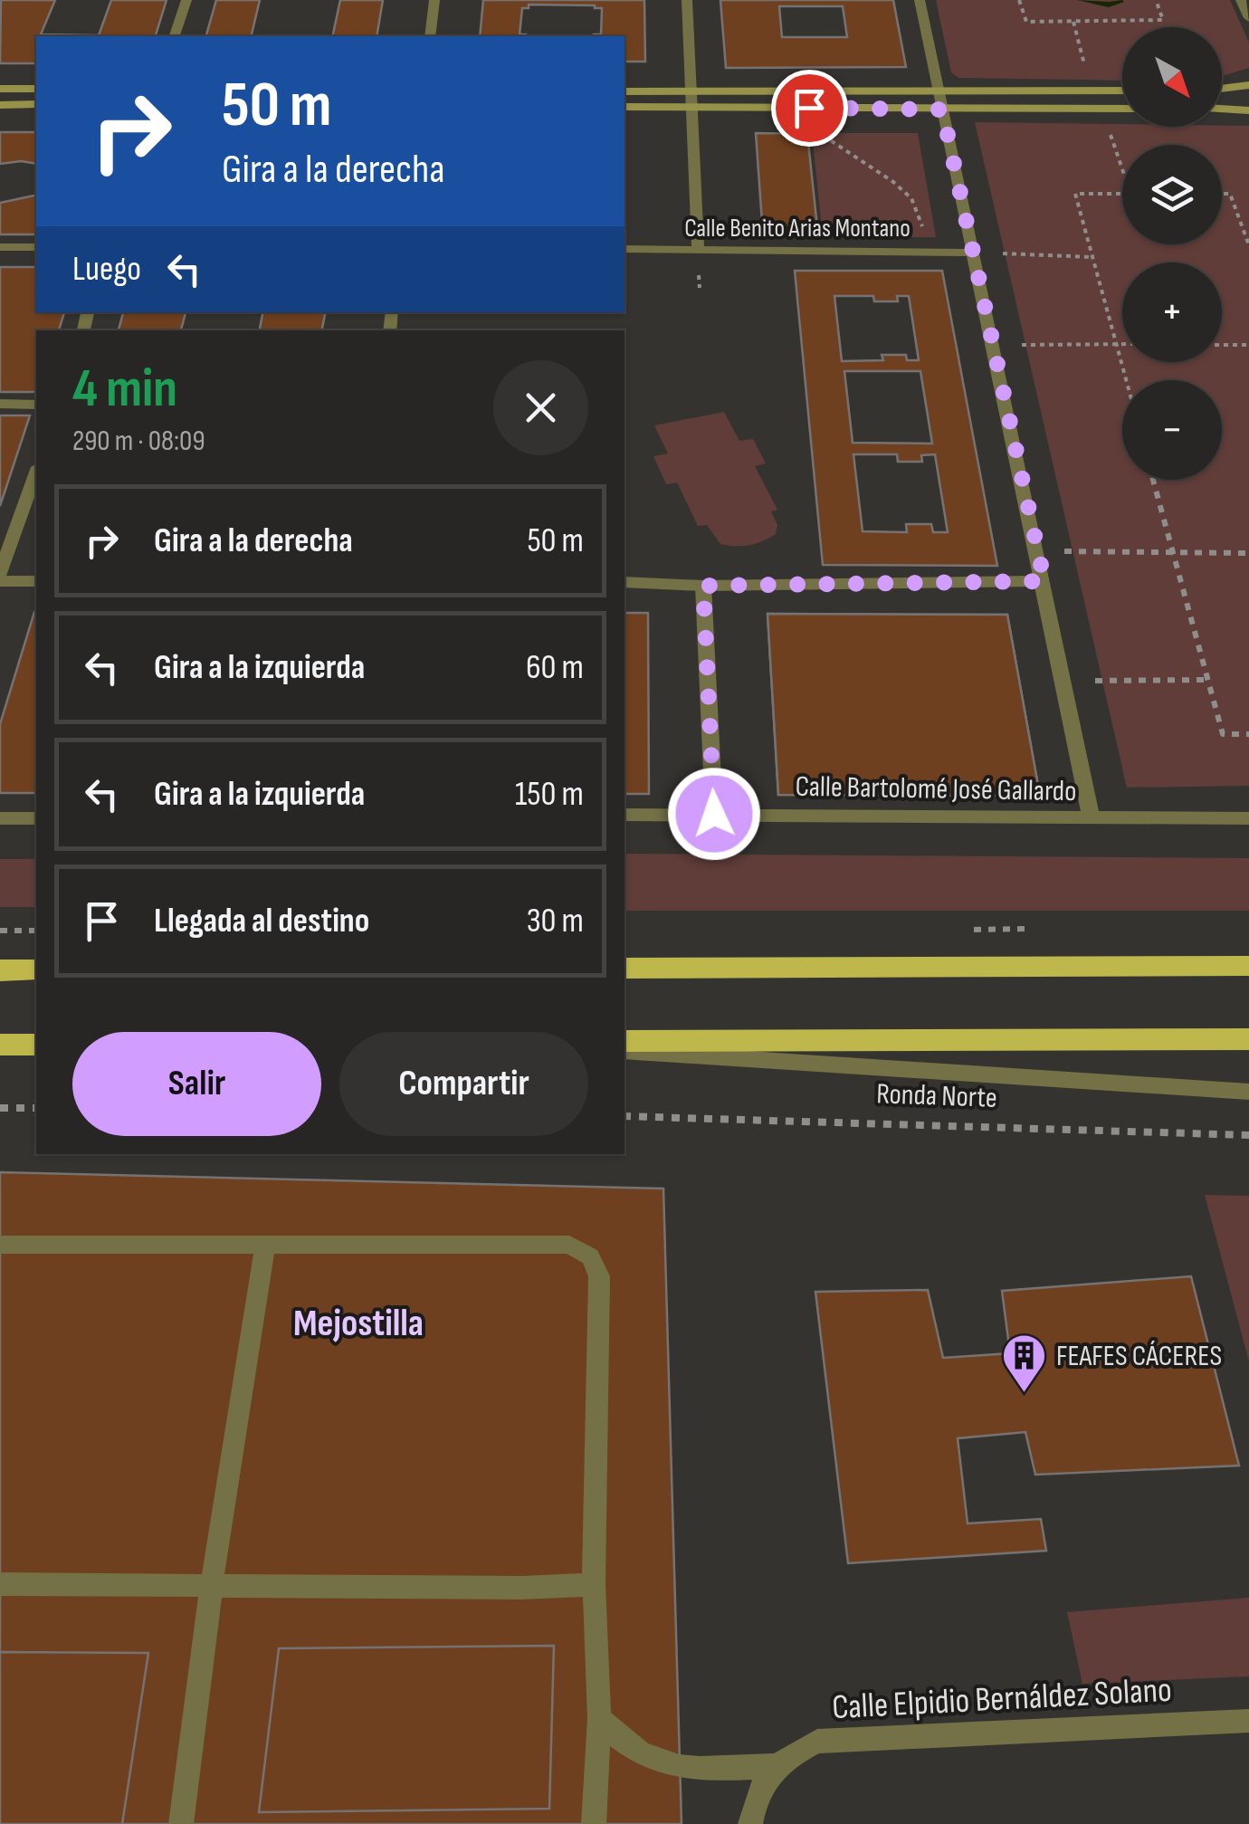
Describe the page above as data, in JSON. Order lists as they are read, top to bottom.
{
  "streets": {
    "highway": ["Ronda Norte"],
    "street": ["Calle Benito Arias Montano", "Calle Bartolomé José Gallardo", "Calle Elpidio Bernáldez Solano"]
  },
  "districts": ["Mejostilla"],
  "places": {
    "building": ["FEAFES CÁCERES"]
  },
  "north": "bottom right",
  "page": {
    "map_buttons": ["+", "−"],
    "turn": ["50 m", "Gira a la derecha"],
    "then": "Luego",
    "heading": ["4 min", "290 m · 08:09"],
    "list": [
      {
        "name": "Gira a la derecha",
        "value": "50 m"
      },
      {
        "name": "Gira a la izquierda",
        "value": "60 m"
      },
      {
        "name": "Gira a la izquierda",
        "value": "150 m"
      },
      {
        "name": "Llegada al destino",
        "value": "30 m"
      }
    ],
    "buttons": ["Salir", "Compartir"]
  }
}
